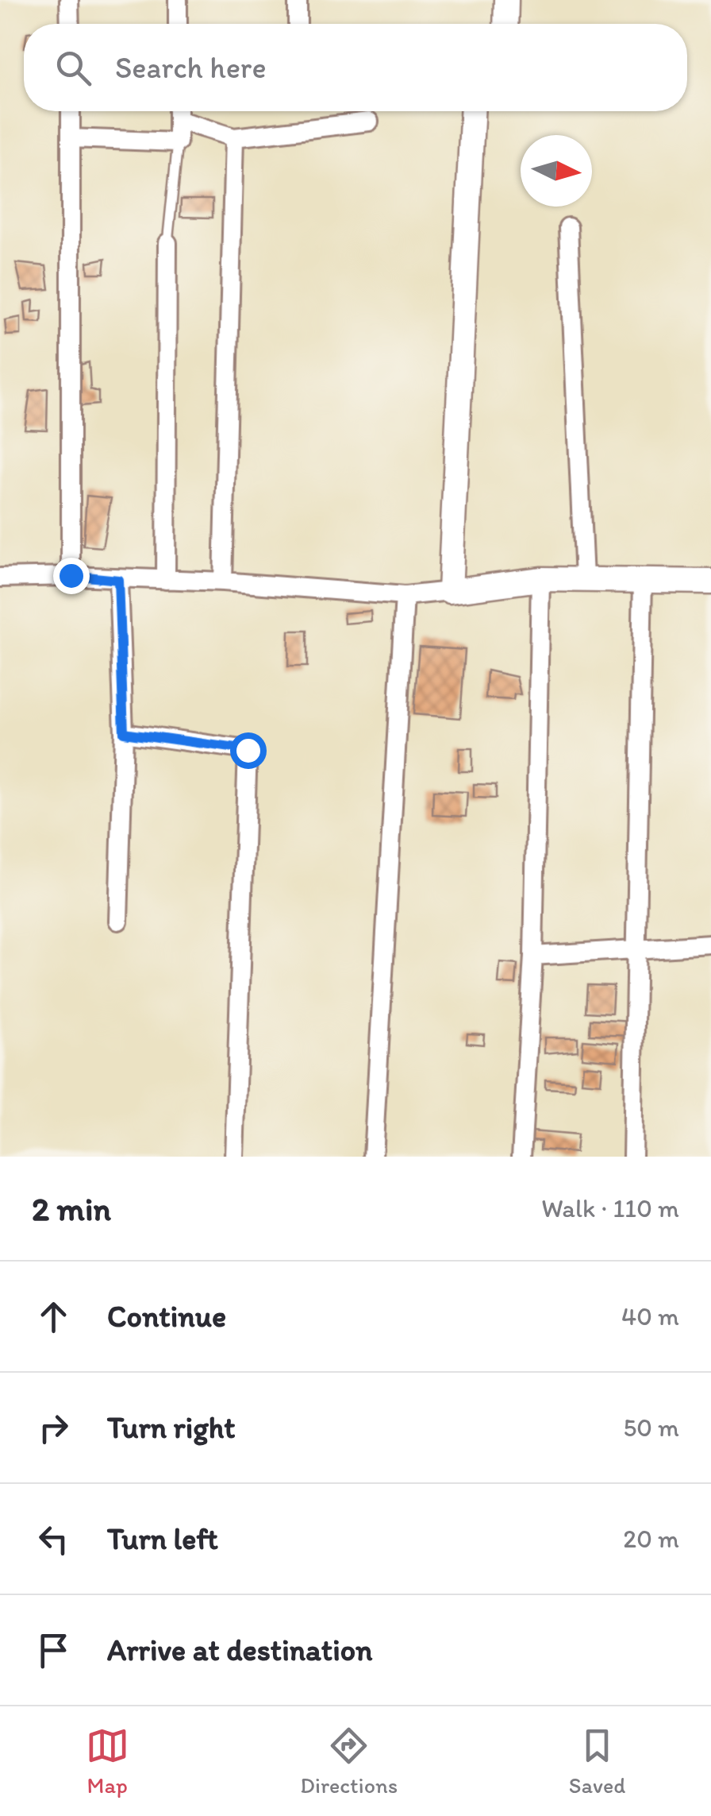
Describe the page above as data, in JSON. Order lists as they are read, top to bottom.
{
  "north": "right",
  "page": {
    "search": "Search here",
    "heading": ["2 min", "Walk · 110 m"],
    "list": [
      ["Continue", "40 m"],
      ["Turn right", "50 m"],
      ["Turn left", "20 m"],
      "Arrive at destination"
    ],
    "nav": ["Map", "Directions", "Saved"]
  }
}
